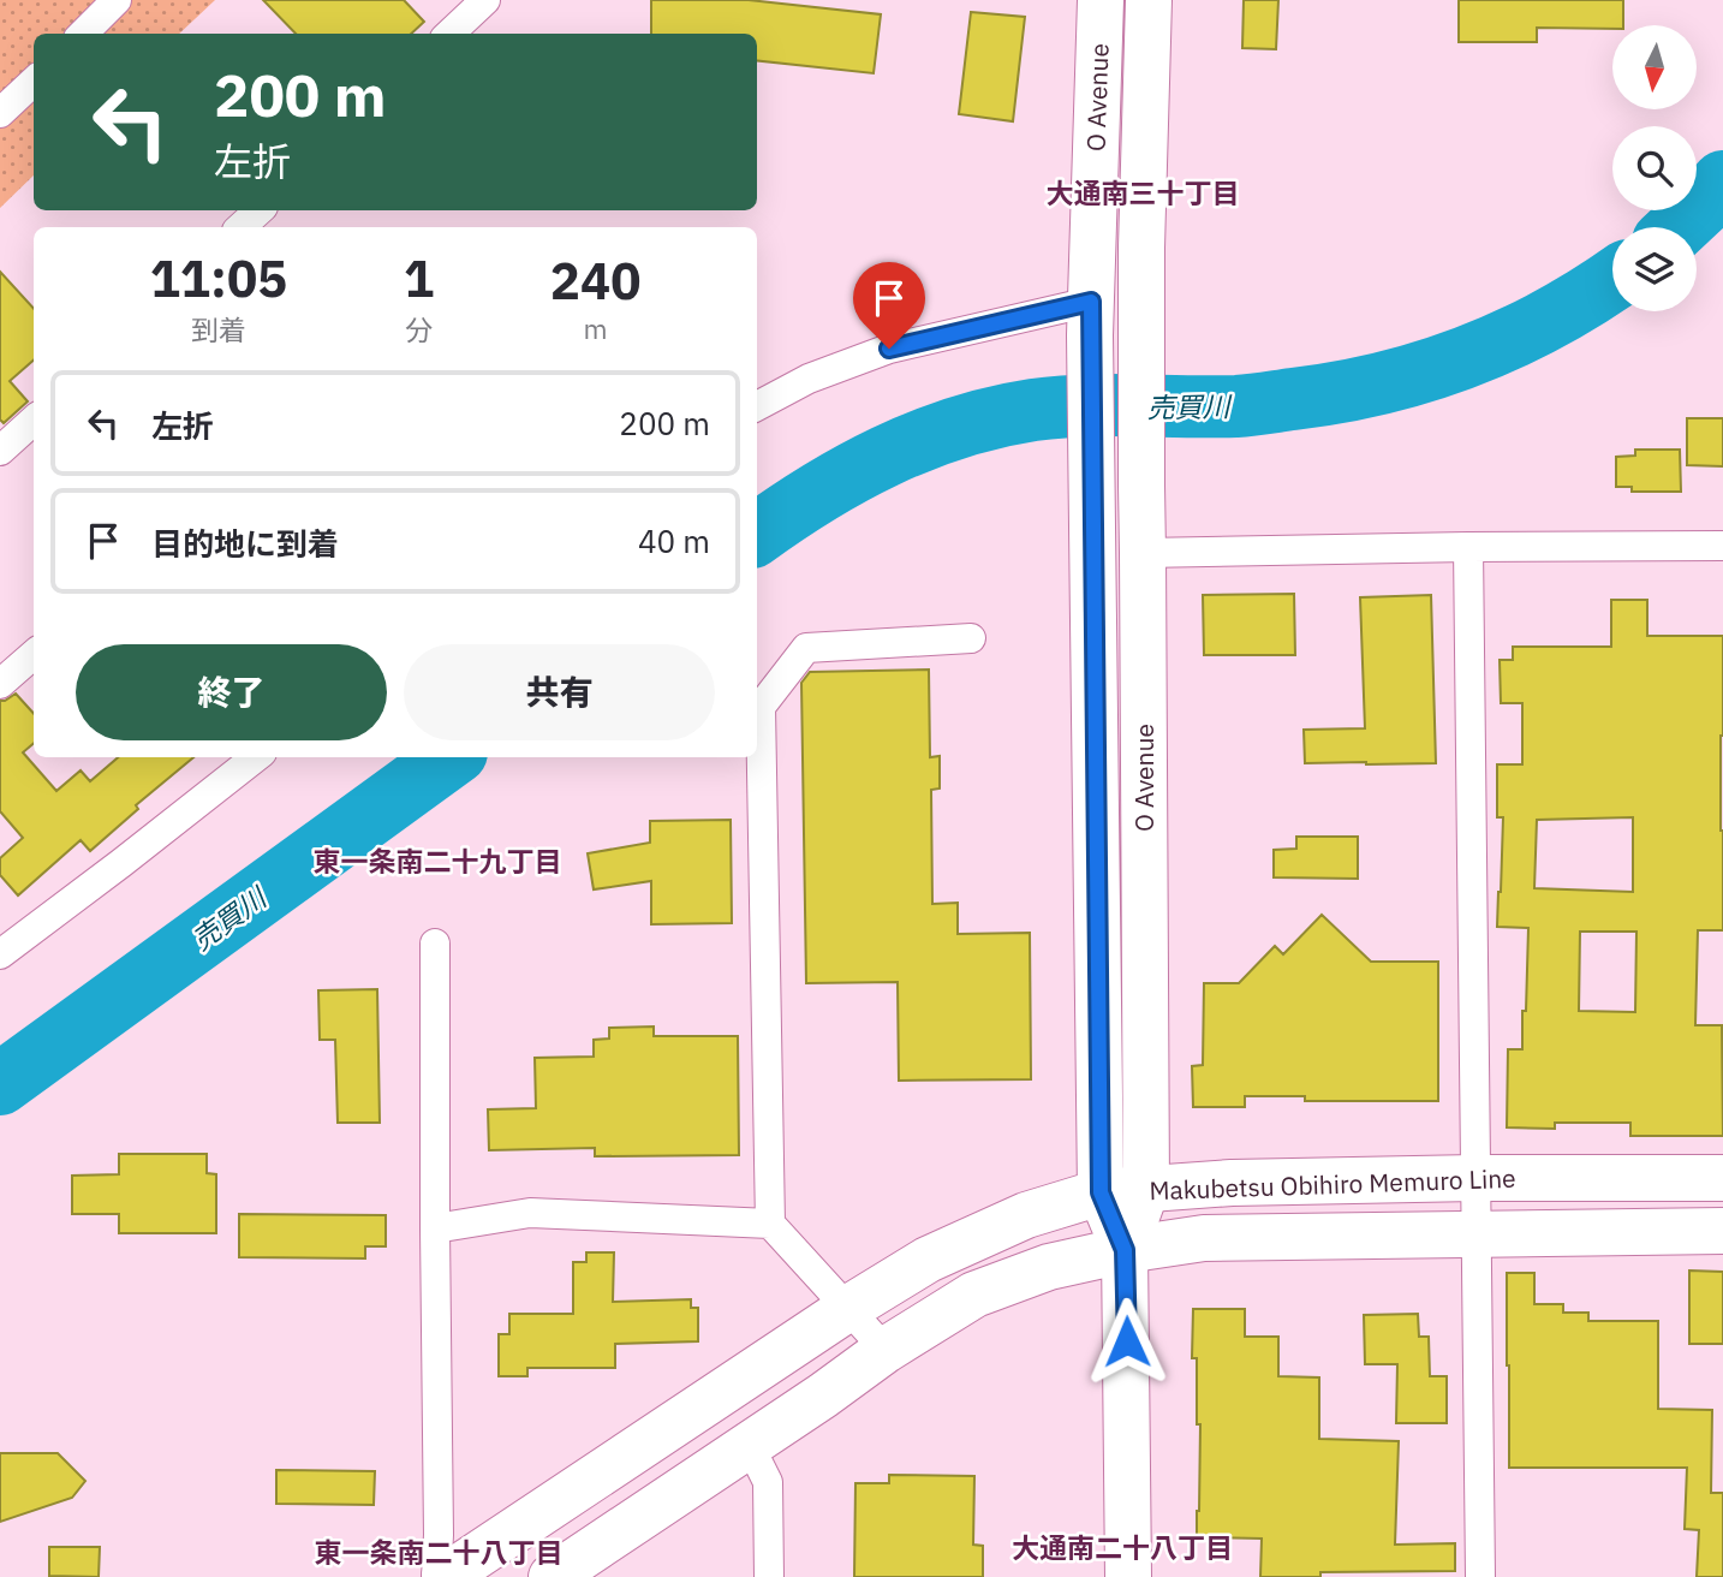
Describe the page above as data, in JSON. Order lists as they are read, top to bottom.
{
  "streets": {
    "main road": ["O Avenue", "Makubetsu Obihiro Memuro Line"]
  },
  "crossings": [
    ["O Avenue", "Makubetsu Obihiro Memuro Line"]
  ],
  "districts": [
    "大通南三十丁目",
    "東一条南二十九丁目",
    "大通南二十八丁目",
    "東一条南二十八丁目"
  ],
  "water": ["売買川"],
  "north": "bottom",
  "page": {
    "turn": ["200 m", "左折"],
    "eta": [
      "11:05",
      "到着",
      "1",
      "分",
      "240",
      "m"
    ],
    "list": [
      {
        "name": "左折",
        "value": "200 m"
      },
      {
        "name": "目的地に到着",
        "value": "40 m"
      }
    ],
    "buttons": ["終了", "共有"]
  }
}
